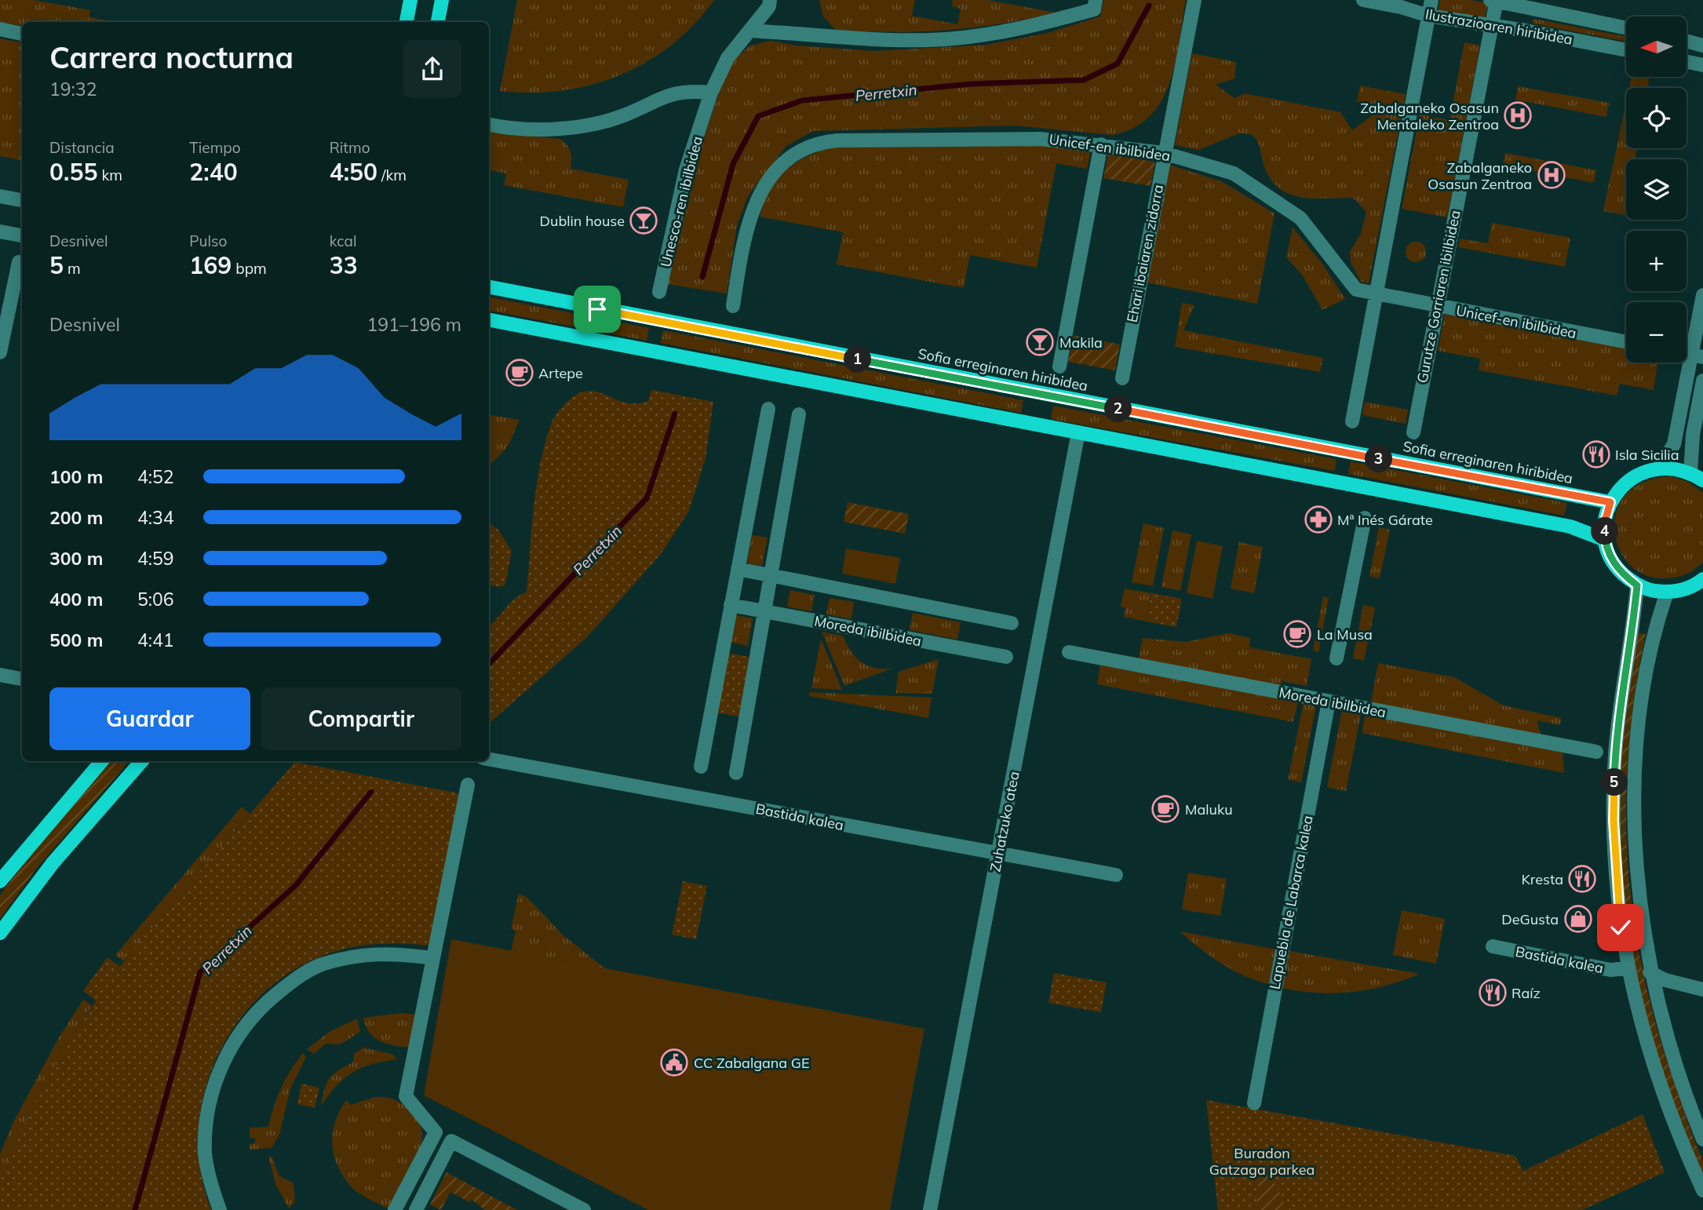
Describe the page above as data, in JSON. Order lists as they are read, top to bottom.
{
  "streets": {
    "main road": ["Sofia erreginaren hiribidea"],
    "street": [
      "Ilustrazioaren hiribidea",
      "Unicef-en ibilbidea",
      "Unesco-ren ibilbidea",
      "Ehari ibaiaren zidorra",
      "Gurutze Gorriaren ibilbidea",
      "Moreda ibilbidea",
      "Bastida kalea",
      "Zuhatzuko atea",
      "Lapuebla de Labarca kalea"
    ]
  },
  "crossings": [
    ["Ilustrazioaren hiribidea", "Gurutze Gorriaren ibilbidea"],
    ["Unicef-en ibilbidea", "Ehari ibaiaren zidorra"],
    ["Unicef-en ibilbidea", "Gurutze Gorriaren ibilbidea"],
    ["Moreda ibilbidea", "Lapuebla de Labarca kalea"],
    ["Bastida kalea", "Zuhatzuko atea"]
  ],
  "water": ["Perretxin"],
  "parks": ["Buradon Gatzaga parkea"],
  "places": {
    "hospital": ["Zabalganeko Osasun Mentaleko Zentroa", "Zabalganeko Osasun Zentroa"],
    "bar": ["Dublin house", "Makila"],
    "cafe": ["Artepe", "La Musa", "Maluku"],
    "restaurant": ["Isla Sicilia", "Kresta", "Raíz"],
    "pharmacy": ["Mª Inés Gárate"],
    "shop": ["DeGusta"],
    "public building": ["CC Zabalgana GE"]
  },
  "north": "left",
  "page": {
    "map_buttons": ["+", "−"],
    "heading": ["Carrera nocturna", "19:32"],
    "stats": [
      ["Distancia", "0.55 km"],
      ["Tiempo", "2:40"],
      ["Ritmo", "4:50 /km"],
      ["Desnivel", "5 m"],
      ["Pulso", "169 bpm"],
      ["kcal", "33"]
    ],
    "chart": ["Desnivel", "191–196 m"],
    "pins": [
      "1",
      "2",
      "3",
      "4",
      "5"
    ],
    "list": [
      {
        "name": "100 m",
        "note": "4:52"
      },
      {
        "name": "200 m",
        "note": "4:34"
      },
      {
        "name": "300 m",
        "note": "4:59"
      },
      {
        "name": "400 m",
        "note": "5:06"
      },
      {
        "name": "500 m",
        "note": "4:41"
      }
    ],
    "buttons": ["Guardar", "Compartir"]
  }
}
